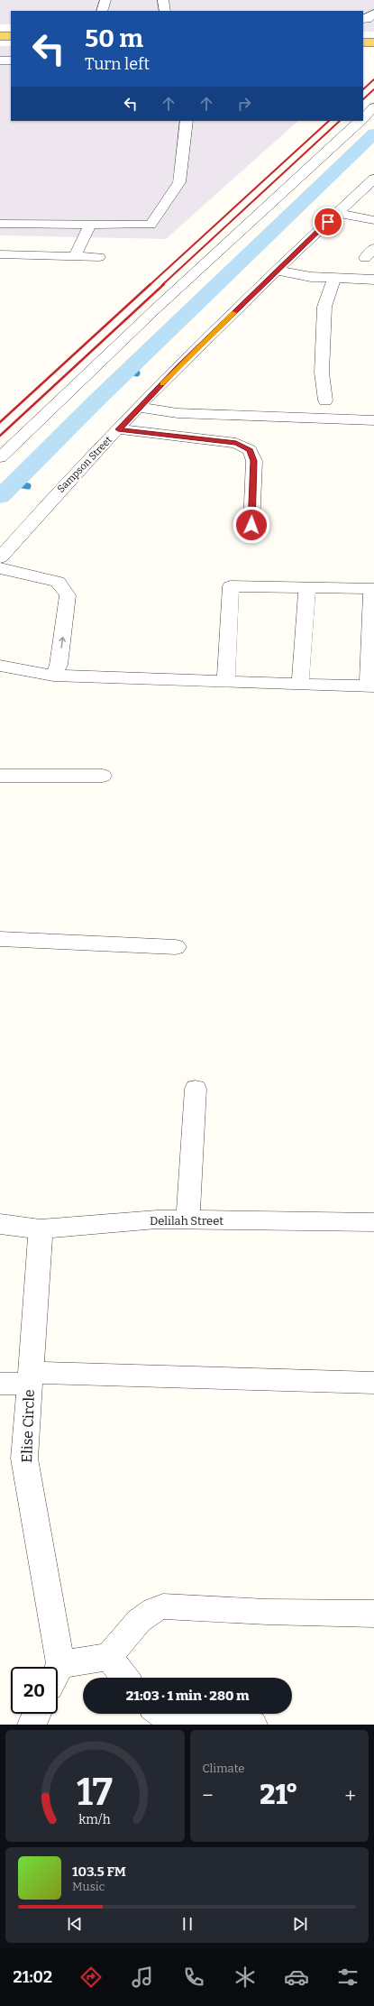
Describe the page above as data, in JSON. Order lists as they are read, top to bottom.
{
  "streets": {
    "street": ["Sampson Street", "Delilah Street", "Elise Circle"]
  },
  "crossings": [
    ["Delilah Street", "Elise Circle"]
  ],
  "page": {
    "turn": ["50 m", "Turn left"],
    "limit": "20",
    "trip": "21:03 · 1 min · 280 m",
    "tile": "Climate",
    "heat": ["−", "21°", "+"],
    "song": ["103.5 FM", "Music"],
    "tabs": "21:02",
    "gauge": ["17", "km/h"]
  }
}
